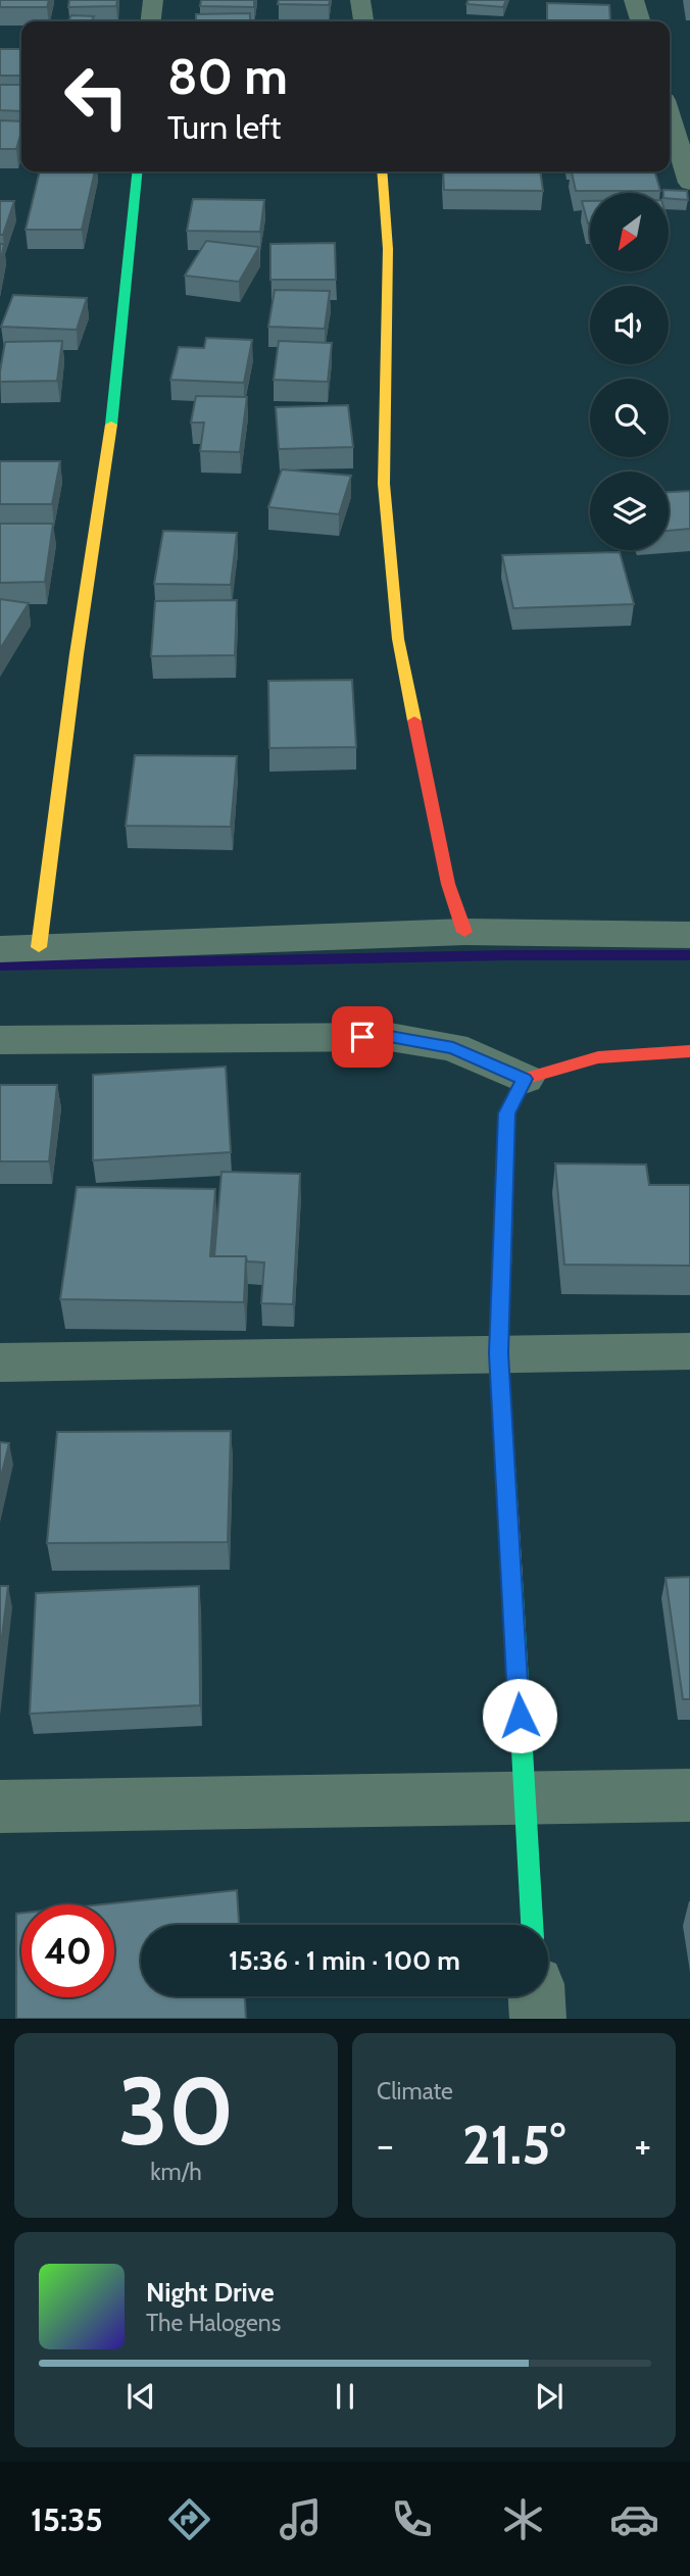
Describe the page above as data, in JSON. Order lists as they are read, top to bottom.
{
  "north": "bottom left",
  "page": {
    "turn": ["80 m", "Turn left"],
    "limit": "40",
    "trip": "15:36 · 1 min · 100 m",
    "tile": [
      ["30", "km/h"],
      "Climate"
    ],
    "heat": ["−", "21.5°", "+"],
    "song": ["Night Drive", "The Halogens"],
    "tabs": "15:35"
  }
}
